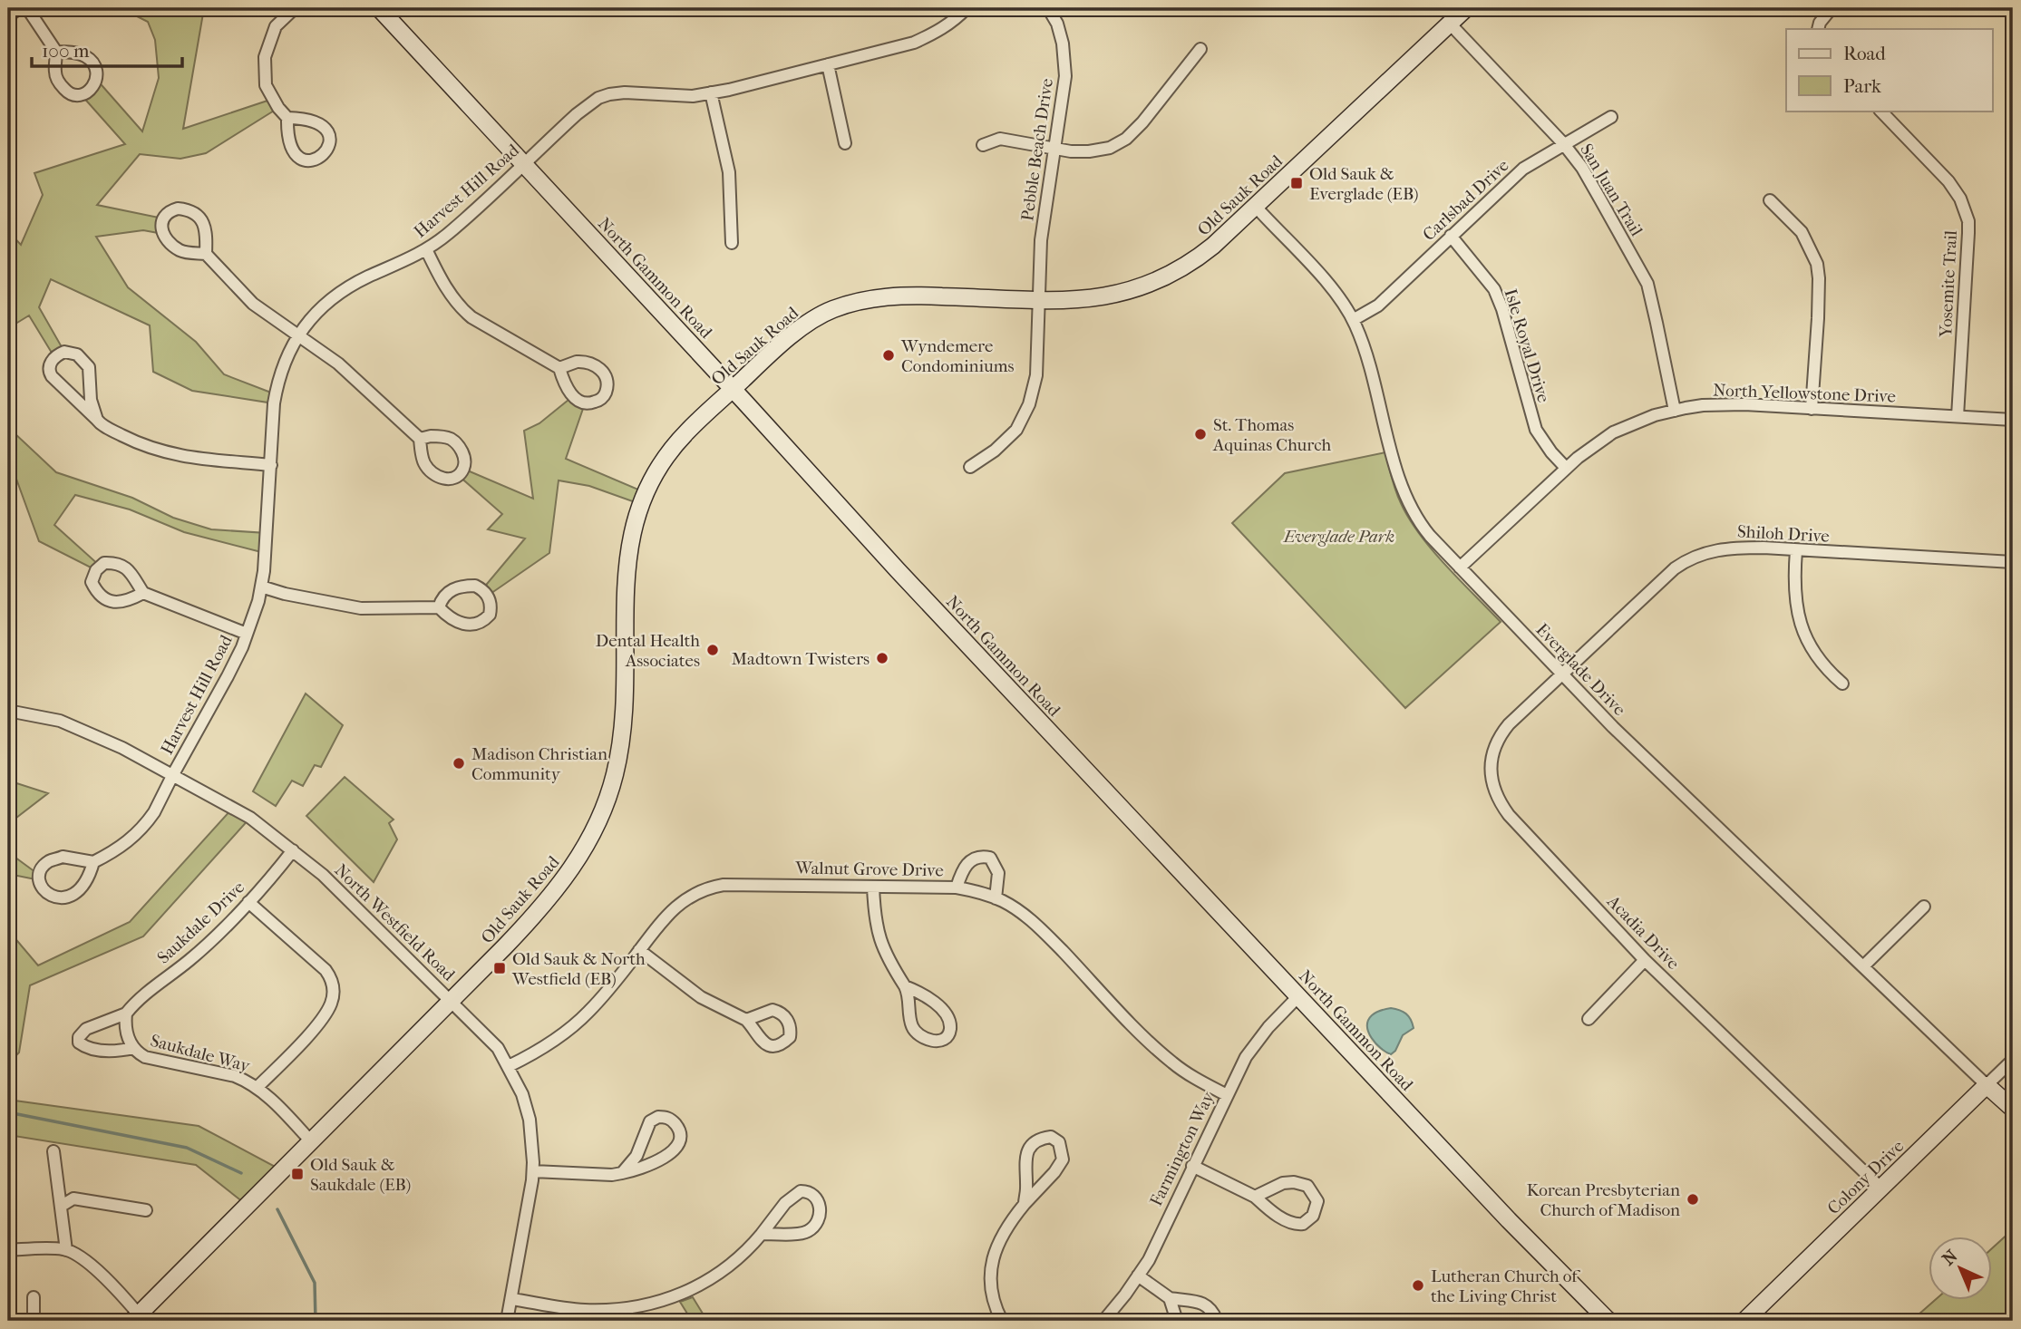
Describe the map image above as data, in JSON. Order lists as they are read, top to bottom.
{
  "streets": {
    "street": [
      "Pebble Beach Drive",
      "San Juan Trail",
      "Harvest Hill Road",
      "Old Sauk Road",
      "Carlsbad Drive",
      "North Gammon Road",
      "Yosemite Trail",
      "Isle Royal Drive",
      "North Yellowstone Drive",
      "Shiloh Drive",
      "Everglade Drive",
      "Walnut Grove Drive",
      "Saukdale Drive",
      "North Westfield Road",
      "Acadia Drive",
      "Saukdale Way",
      "Farmington Way",
      "Colony Drive"
    ]
  },
  "crossings": [
    ["Pebble Beach Drive", "Old Sauk Road"],
    ["San Juan Trail", "Old Sauk Road"],
    ["San Juan Trail", "Carlsbad Drive"],
    ["San Juan Trail", "North Yellowstone Drive"],
    ["Harvest Hill Road", "North Gammon Road"],
    ["Harvest Hill Road", "North Westfield Road"],
    ["Old Sauk Road", "North Gammon Road"],
    ["Old Sauk Road", "Everglade Drive"],
    ["Old Sauk Road", "North Westfield Road"],
    ["Old Sauk Road", "Saukdale Way"],
    ["Carlsbad Drive", "Isle Royal Drive"],
    ["Carlsbad Drive", "Everglade Drive"],
    ["North Gammon Road", "Farmington Way"],
    ["Yosemite Trail", "North Yellowstone Drive"],
    ["Isle Royal Drive", "North Yellowstone Drive"],
    ["North Yellowstone Drive", "Everglade Drive"],
    ["Shiloh Drive", "Everglade Drive"],
    ["Shiloh Drive", "Acadia Drive"],
    ["Everglade Drive", "Acadia Drive"],
    ["Everglade Drive", "Colony Drive"],
    ["Walnut Grove Drive", "North Westfield Road"],
    ["Walnut Grove Drive", "Farmington Way"],
    ["Saukdale Drive", "North Westfield Road"],
    ["Saukdale Drive", "Saukdale Way"],
    ["Acadia Drive", "Colony Drive"]
  ],
  "parks": ["Everglade Park"],
  "places": {
    "transit": ["Old Sauk & Everglade (EB)", "Old Sauk & North Westfield (EB)", "Old Sauk & Saukdale (EB)"],
    "other": [
      "Wyndemere Condominiums",
      "St. Thomas Aquinas Church",
      "Dental Health Associates",
      "Madtown Twisters",
      "Madison Christian Community",
      "Korean Presbyterian Church of Madison",
      "Lutheran Church of the Living Christ"
    ]
  },
  "legend": ["Road", "Park"],
  "scale_bar": "100 m",
  "north": "top left"
}
